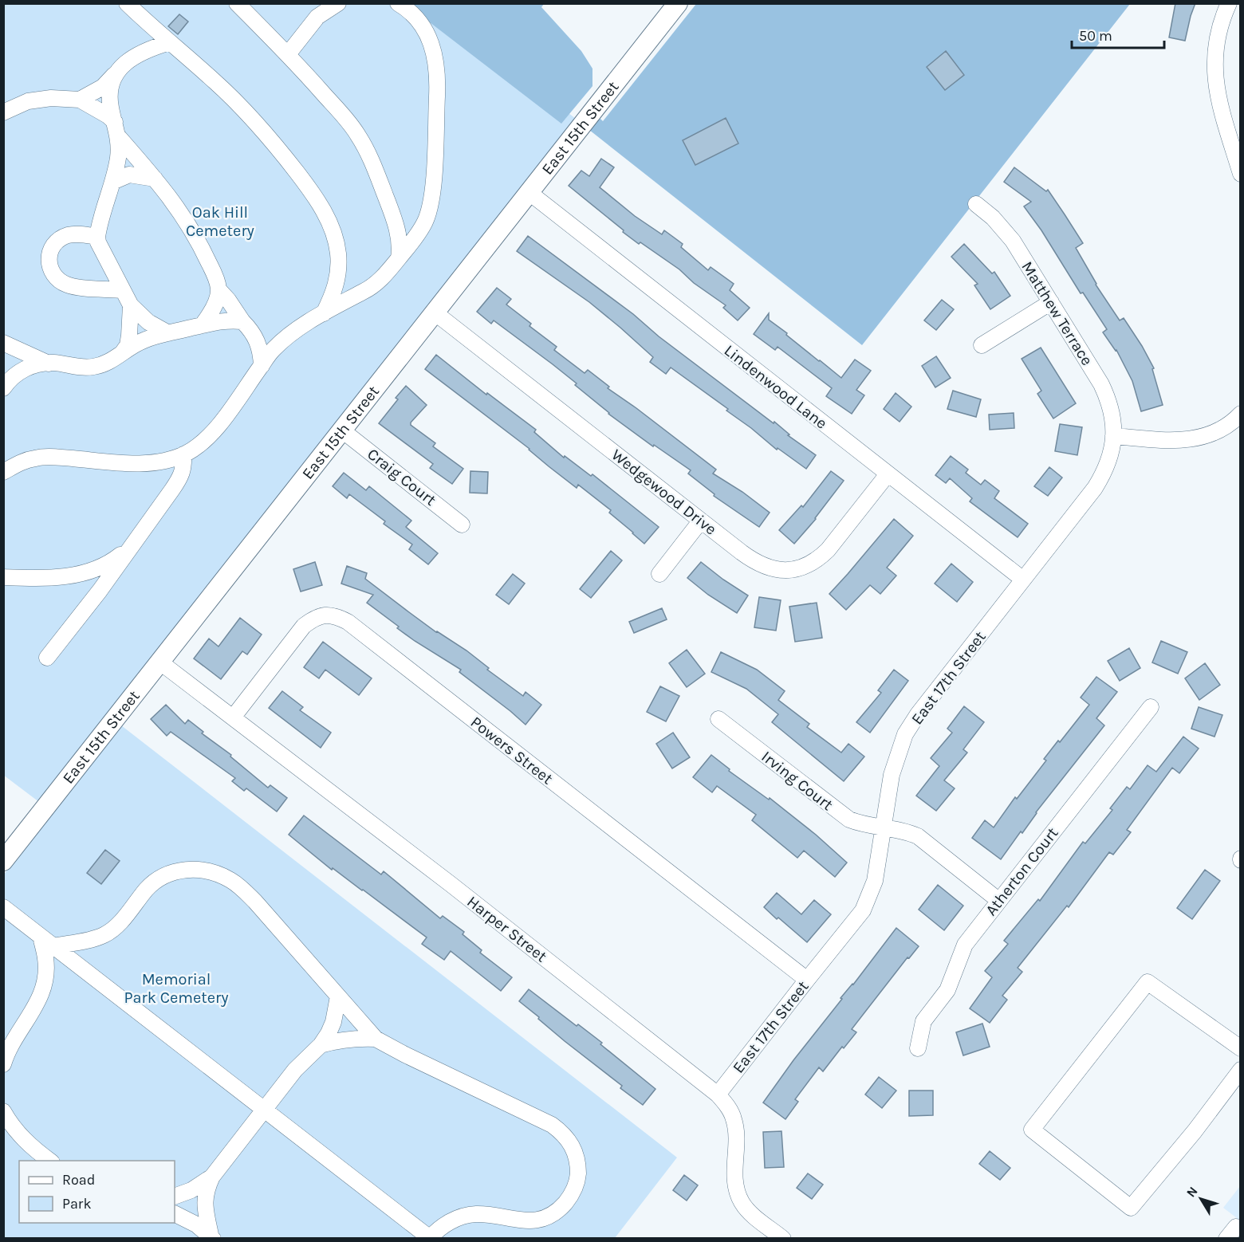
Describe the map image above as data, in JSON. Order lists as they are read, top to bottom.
{
  "streets": {
    "main road": ["East 15th Street"],
    "street": [
      "Matthew Terrace",
      "Lindenwood Lane",
      "Craig Court",
      "Wedgewood Drive",
      "East 17th Street",
      "Powers Street",
      "Irving Court",
      "Atherton Court",
      "Harper Street"
    ]
  },
  "crossings": [
    ["East 15th Street", "Lindenwood Lane"],
    ["East 15th Street", "Craig Court"],
    ["East 15th Street", "Wedgewood Drive"],
    ["East 15th Street", "Harper Street"],
    ["Matthew Terrace", "East 17th Street"],
    ["Lindenwood Lane", "Wedgewood Drive"],
    ["Lindenwood Lane", "East 17th Street"],
    ["East 17th Street", "Powers Street"],
    ["East 17th Street", "Irving Court"],
    ["East 17th Street", "Harper Street"],
    ["Powers Street", "Harper Street"],
    ["Irving Court", "Atherton Court"]
  ],
  "parks": ["Oak Hill Cemetery", "Memorial Park Cemetery"],
  "legend": ["Road", "Park"],
  "scale_bar": "50 m",
  "north": "top left"
}
